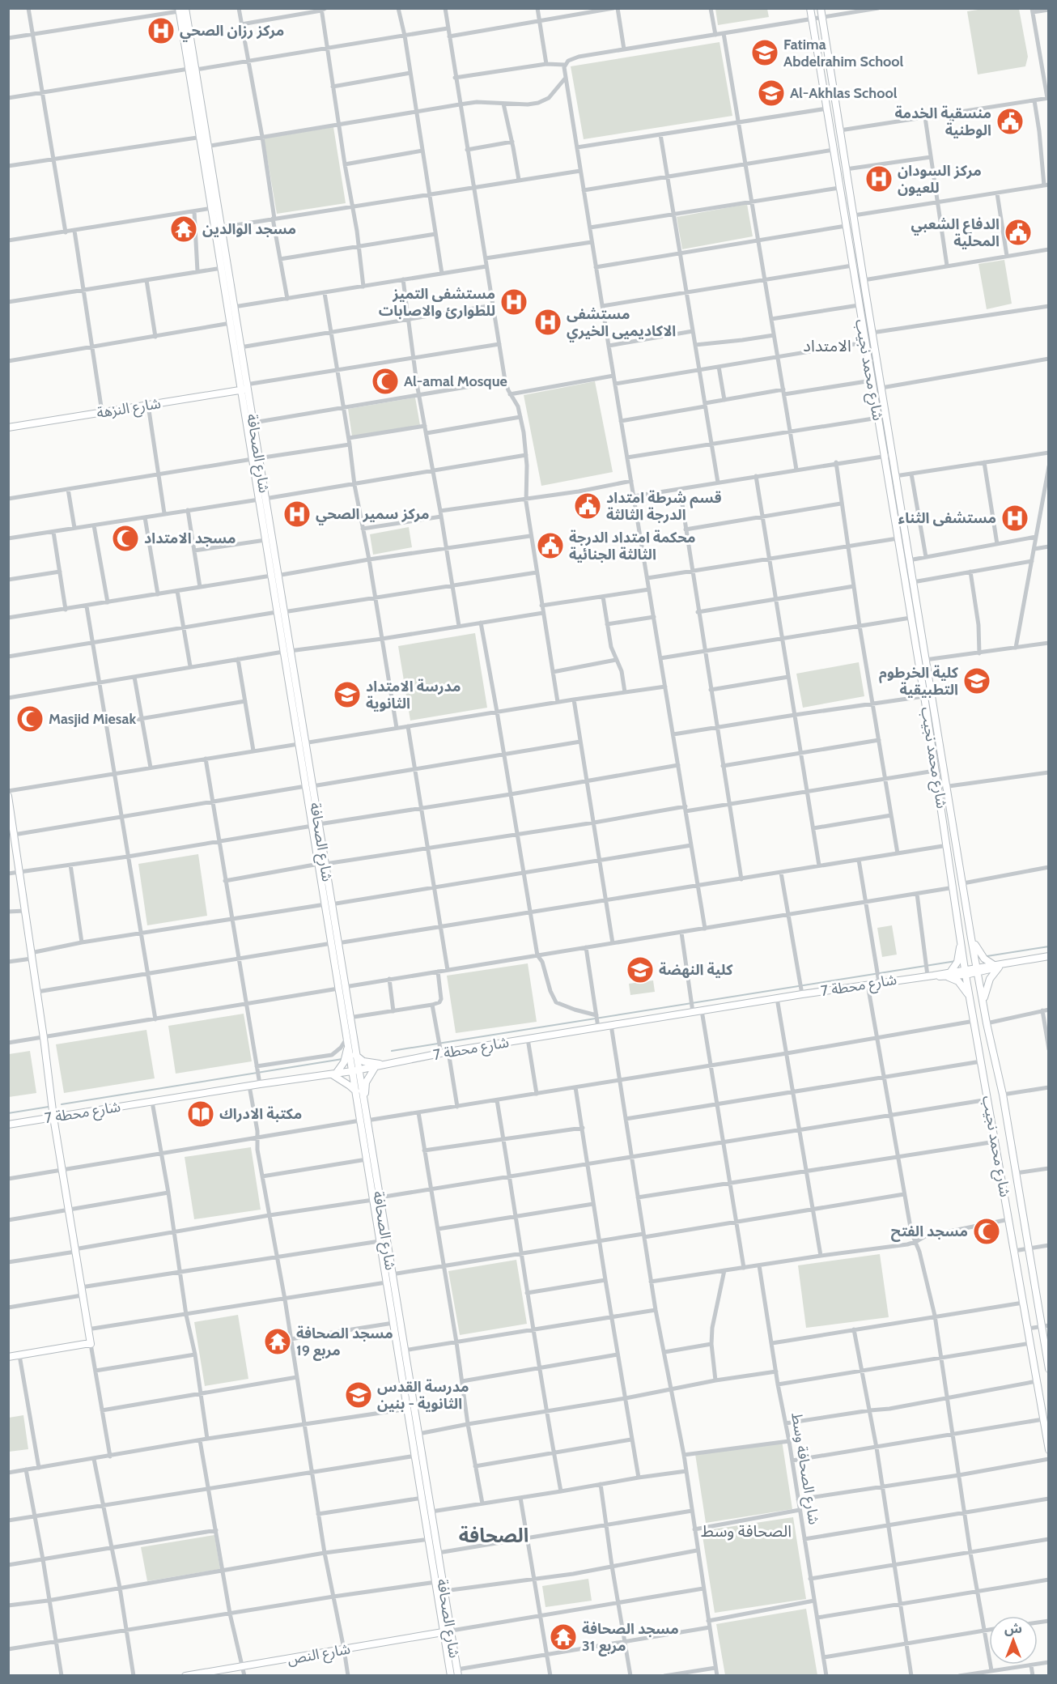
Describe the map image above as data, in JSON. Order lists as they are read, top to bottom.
{
  "streets": {
    "main road": [
      "شارع محمد نجيب",
      "شارع النزهة",
      "شارع الصحافة",
      "شارع محطة 7",
      "شارع النص"
    ],
    "street": ["شارع الصحافة وسط"]
  },
  "crossings": [
    ["شارع محمد نجيب", "شارع محطة 7"],
    ["شارع النزهة", "شارع الصحافة"],
    ["شارع الصحافة", "شارع محطة 7"],
    ["شارع الصحافة", "شارع النص"]
  ],
  "districts": ["الامتداد", "الصحافة وسط", "الصحافة"],
  "places": {
    "hospital": [
      "مركز رزان الصحي",
      "مركز السودان للعيون",
      "مستشفى التميز للطوارئ والاصابات",
      "مستشفى الاكاديميى الخيري",
      "مركز سمير الصحي",
      "مستشفى الثناء"
    ],
    "school or university": [
      "Fatima Abdelrahim School",
      "Al-Akhlas School",
      "كلية الخرطوم التطبيقية",
      "مدرسة الامتداد الثانوية",
      "كلية النهضة",
      "مدرسة القدس الثانوية - بنين"
    ],
    "public building": [
      "منسقية الخدمة الوطنية",
      "الدفاع الشعبي المحلية",
      "قسم شرطة امتداد الدرجة الثالثة",
      "محكمة امتداد الدرجة الثالثة الجنائية"
    ],
    "temple": ["مسجد الوالدين", "مسجد الصحافة مربع 19", "مسجد الصحافة مربع 31"],
    "mosque": [
      "Al-amal Mosque",
      "مسجد الامتداد",
      "Masjid Miesak",
      "مسجد الفتح"
    ],
    "library": ["مكتبة الادراك"]
  },
  "north": "top"
}
